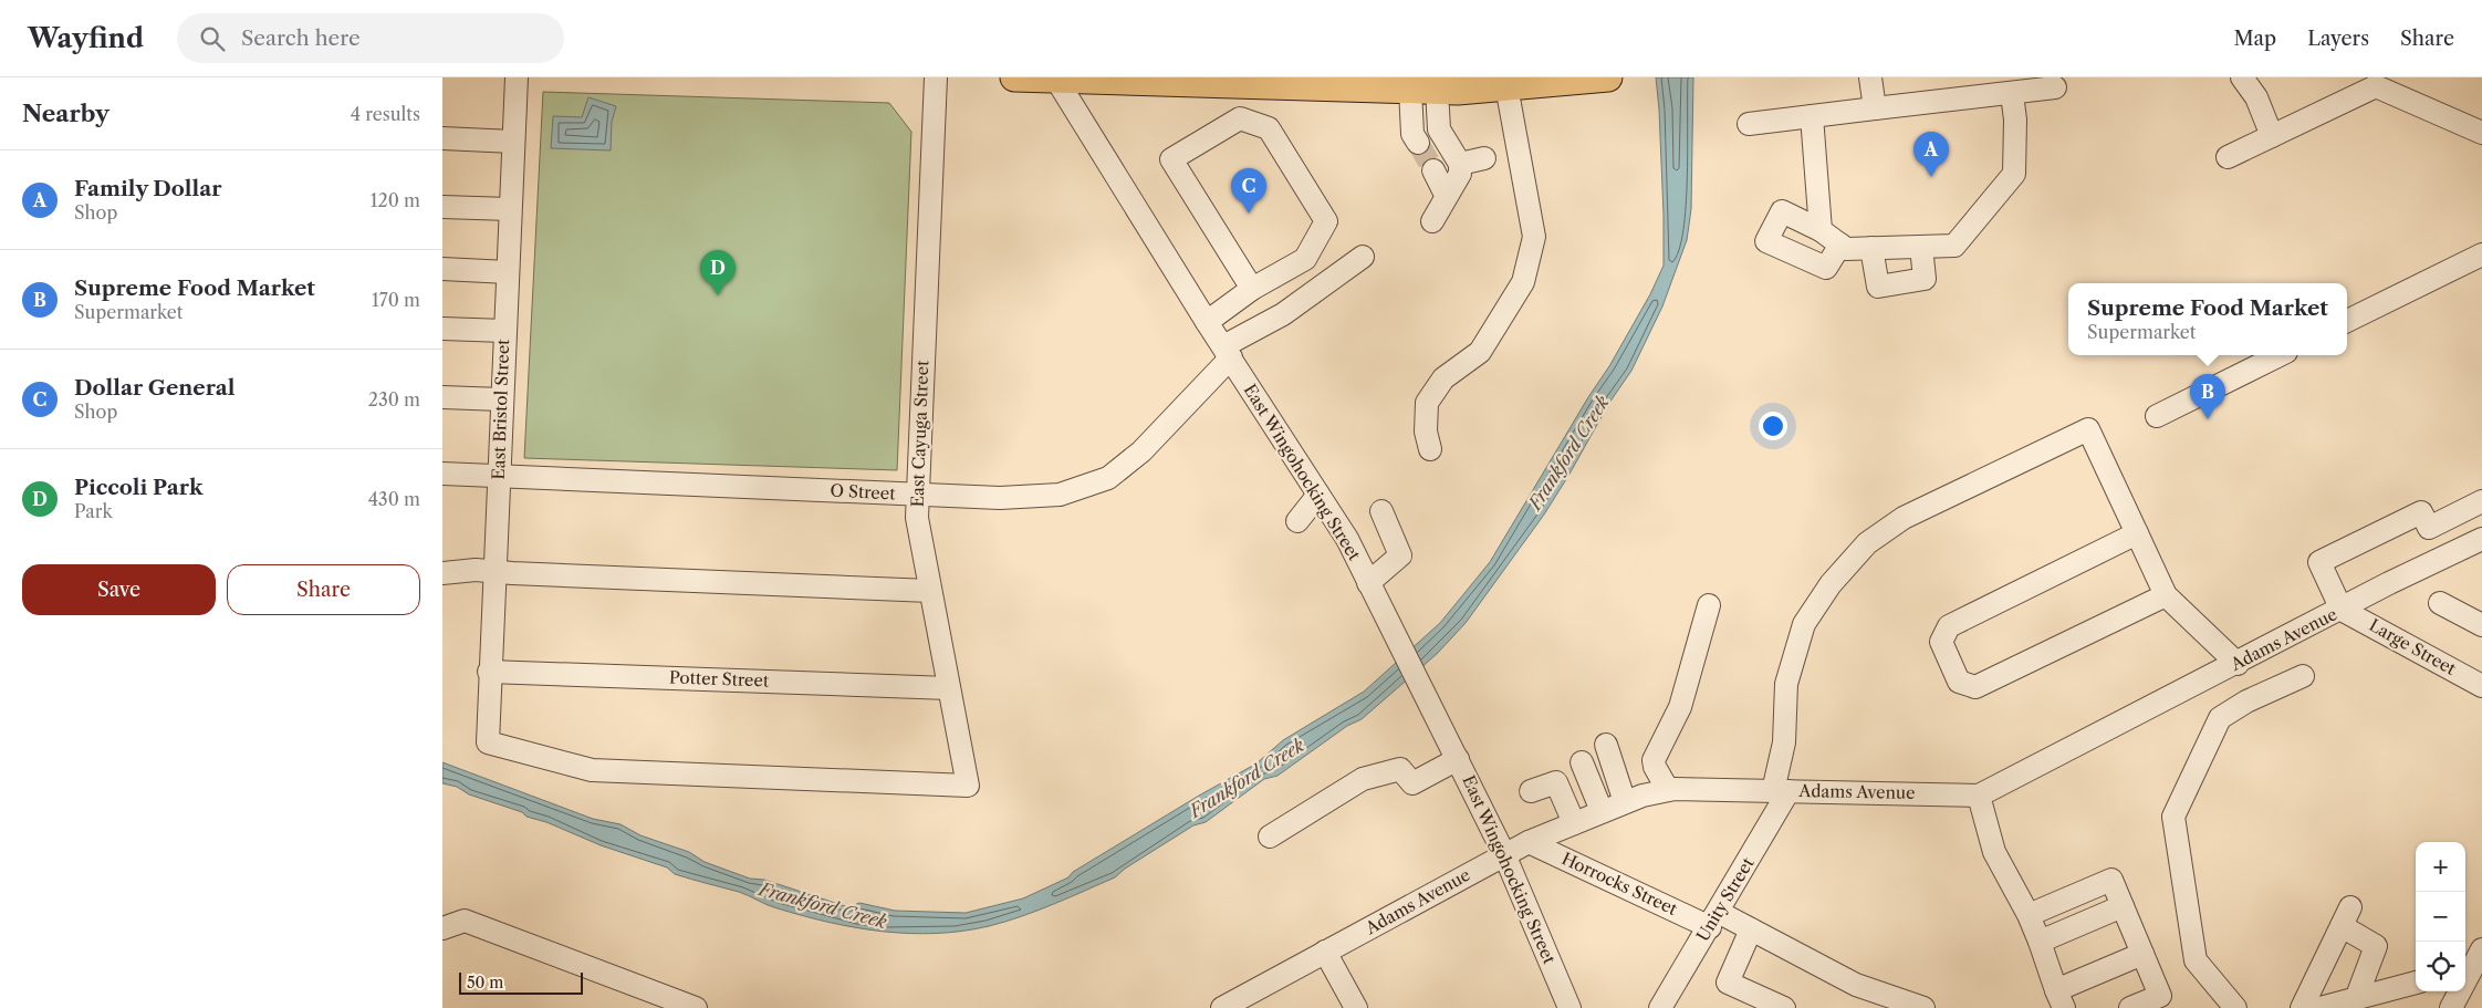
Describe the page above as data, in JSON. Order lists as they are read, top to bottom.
{
  "streets": {
    "street": [
      "East Bristol Street",
      "East Cayuga Street",
      "East Wingohocking Street",
      "O Street",
      "Adams Avenue",
      "Large Street",
      "Potter Street",
      "Horrocks Street",
      "Unity Street"
    ]
  },
  "crossings": [
    ["East Bristol Street", "East Cayuga Street"],
    ["East Bristol Street", "O Street"],
    ["East Bristol Street", "Potter Street"],
    ["East Cayuga Street", "O Street"],
    ["East Cayuga Street", "Potter Street"],
    ["East Wingohocking Street", "O Street"],
    ["East Wingohocking Street", "Adams Avenue"],
    ["Adams Avenue", "Large Street"],
    ["Adams Avenue", "Horrocks Street"],
    ["Adams Avenue", "Unity Street"],
    ["Horrocks Street", "Unity Street"]
  ],
  "water": ["Frankford Creek"],
  "scale_bar": "50 m",
  "page": {
    "header": "Wayfind",
    "search": "Search here",
    "nav": ["Map", "Layers", "Share"],
    "heading": ["Nearby", "4 results"],
    "pins": [
      "A",
      "C",
      "D",
      "B"
    ],
    "list": [
      {
        "mark": "A",
        "name": "Family Dollar",
        "note": "Shop",
        "value": "120 m"
      },
      {
        "mark": "B",
        "name": "Supreme Food Market",
        "note": "Supermarket",
        "value": "170 m"
      },
      {
        "mark": "C",
        "name": "Dollar General",
        "note": "Shop",
        "value": "230 m"
      },
      {
        "mark": "D",
        "name": "Piccoli Park",
        "note": "Park",
        "value": "430 m"
      }
    ],
    "popup": ["Supreme Food Market", "Supermarket"],
    "buttons": ["Save", "Share"],
    "map_buttons": ["+", "−"],
    "scale": "50 m"
  }
}
